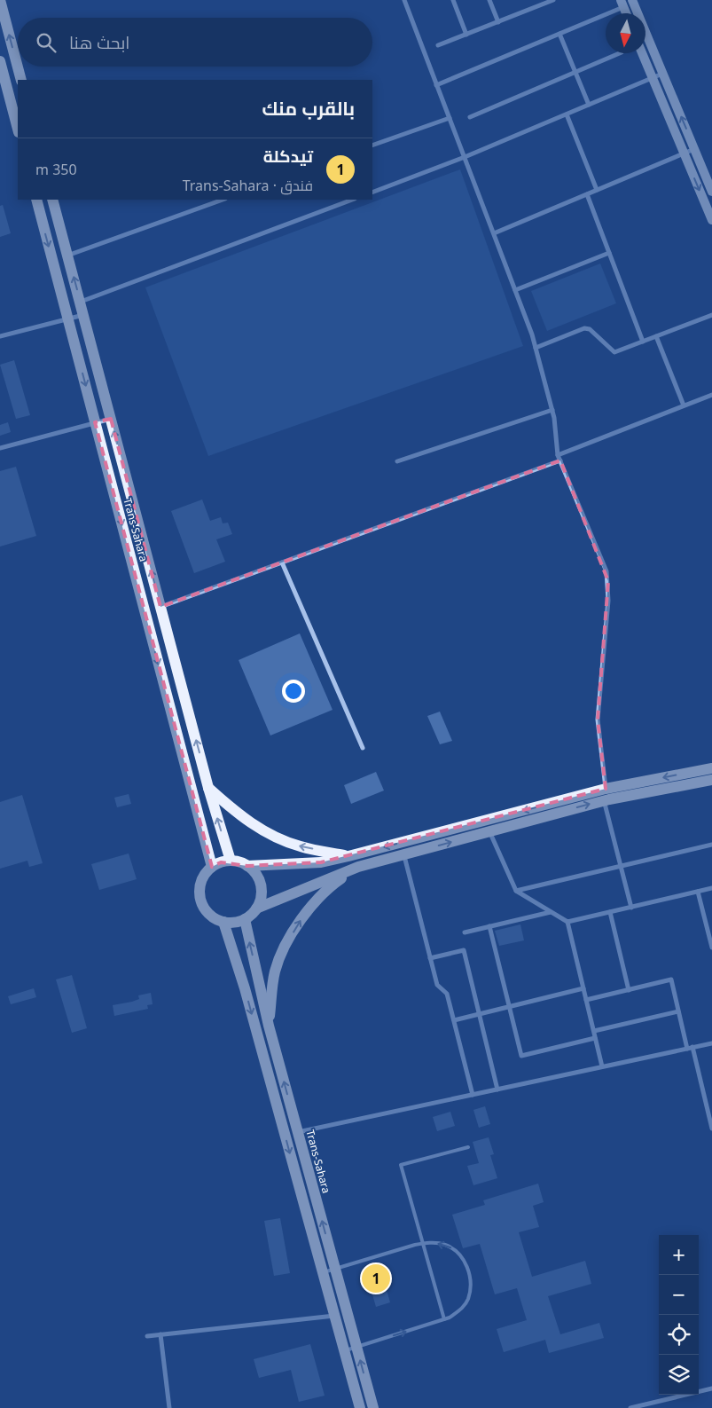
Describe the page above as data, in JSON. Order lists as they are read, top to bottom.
{
  "streets": {
    "main road": ["Trans-Sahara"]
  },
  "north": "bottom",
  "page": {
    "search": "ابحث هنا",
    "heading": "بالقرب منك",
    "list": [
      {
        "mark": "1",
        "name": "تيدكلة",
        "note": "فندق · Trans-Sahara",
        "value": "350 m"
      }
    ],
    "map_buttons": ["+", "−"],
    "pins": "1"
  }
}
